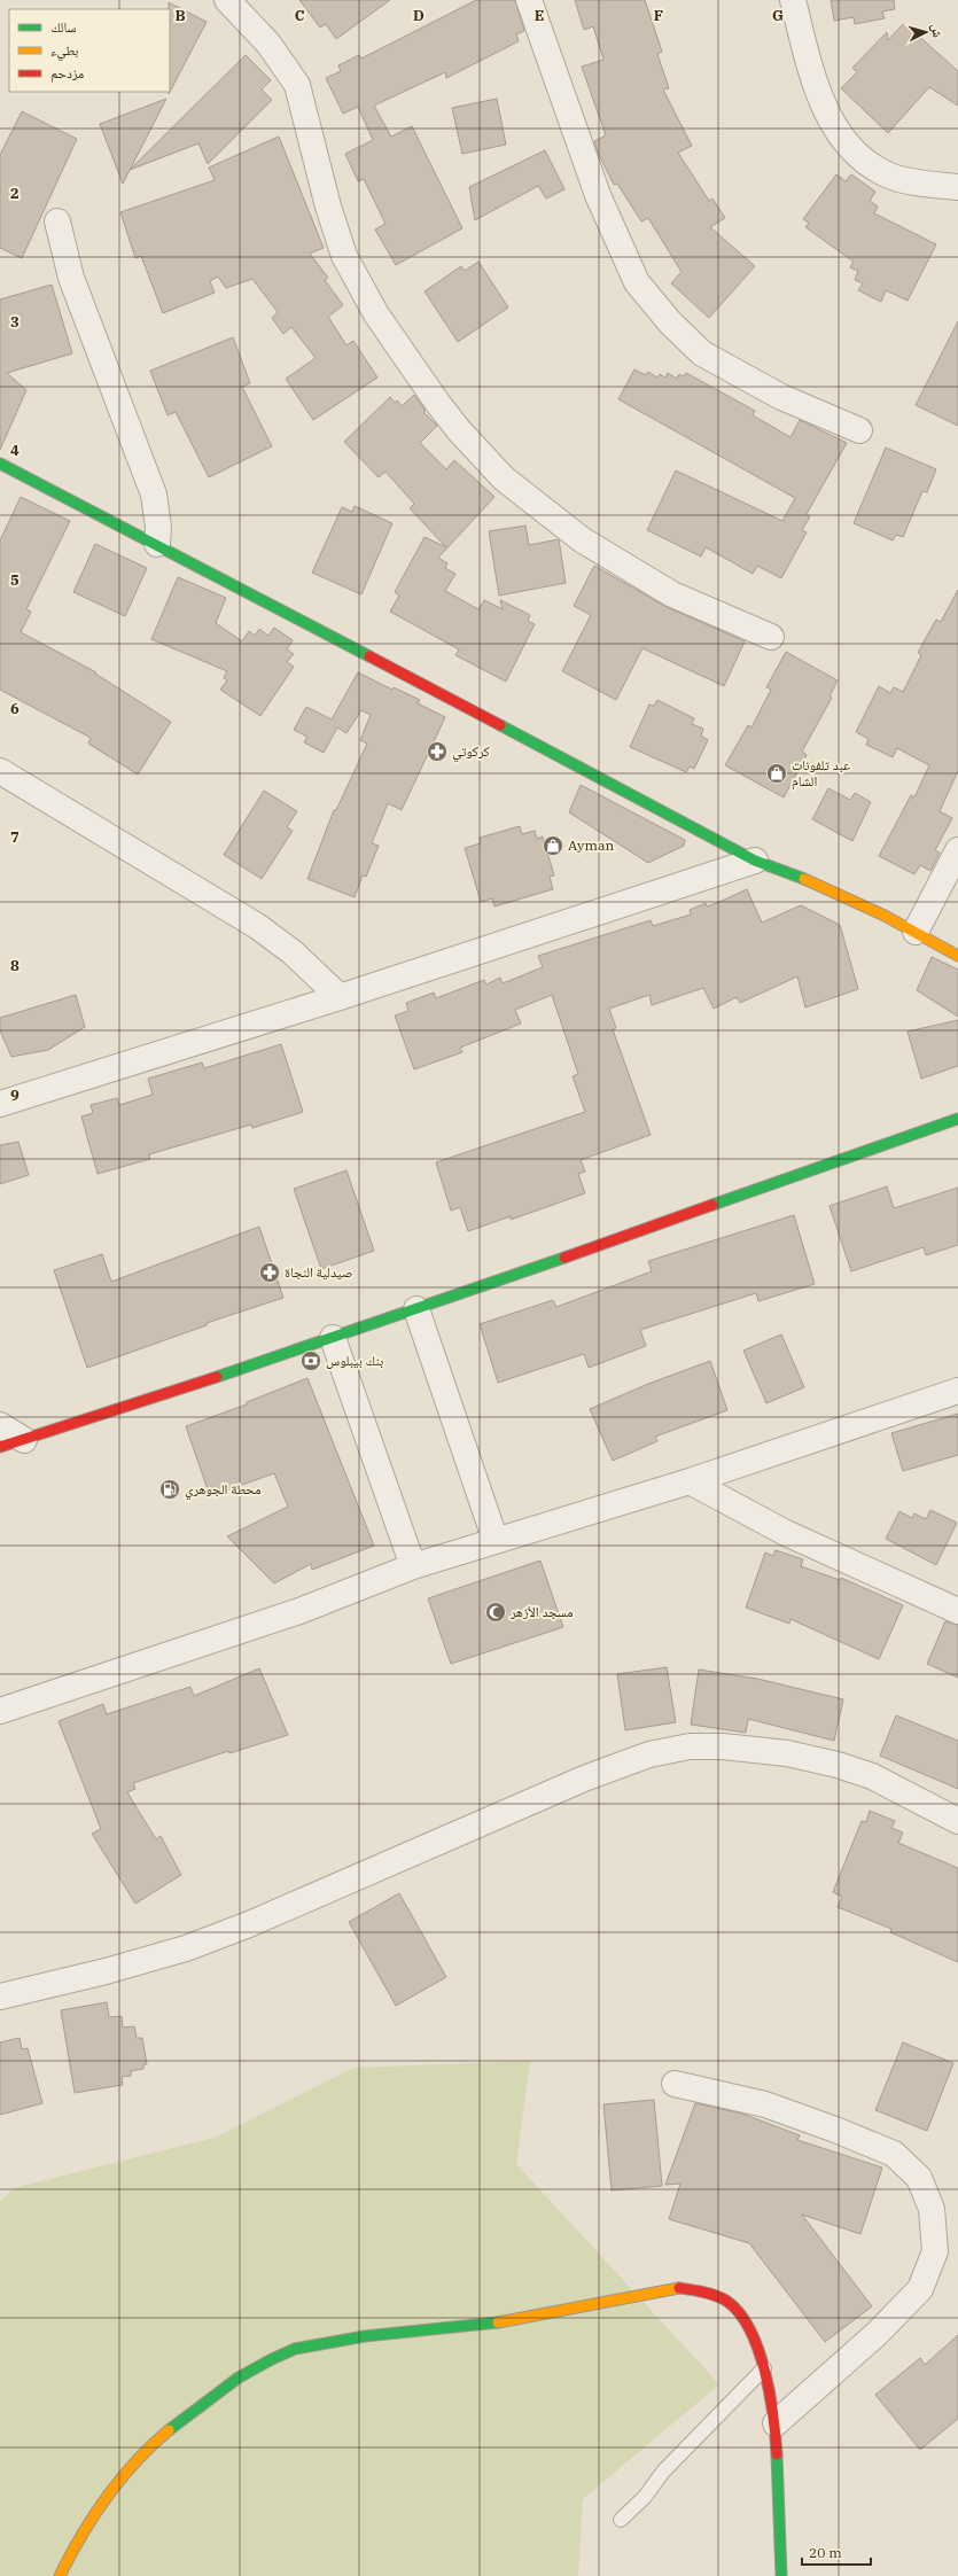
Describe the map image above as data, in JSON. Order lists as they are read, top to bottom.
{
  "places": {
    "pharmacy": ["كركوتي", "صيدلية النجاة"],
    "shop": ["عبد تلفونات الشام", "Ayman"],
    "bank": ["بنك بيبلوس"],
    "fuel station": ["محطة الجوهري"],
    "mosque": ["مسجد الأزهر"]
  },
  "legend": ["سالك", "بطيء", "مزدحم"],
  "scale_bar": "20 m",
  "north": "right",
  "grid": {
    "columns": [
      "B",
      "C",
      "D",
      "E",
      "F",
      "G"
    ],
    "rows": [
      "2",
      "3",
      "4",
      "5",
      "6",
      "7",
      "8",
      "9"
    ]
  }
}
